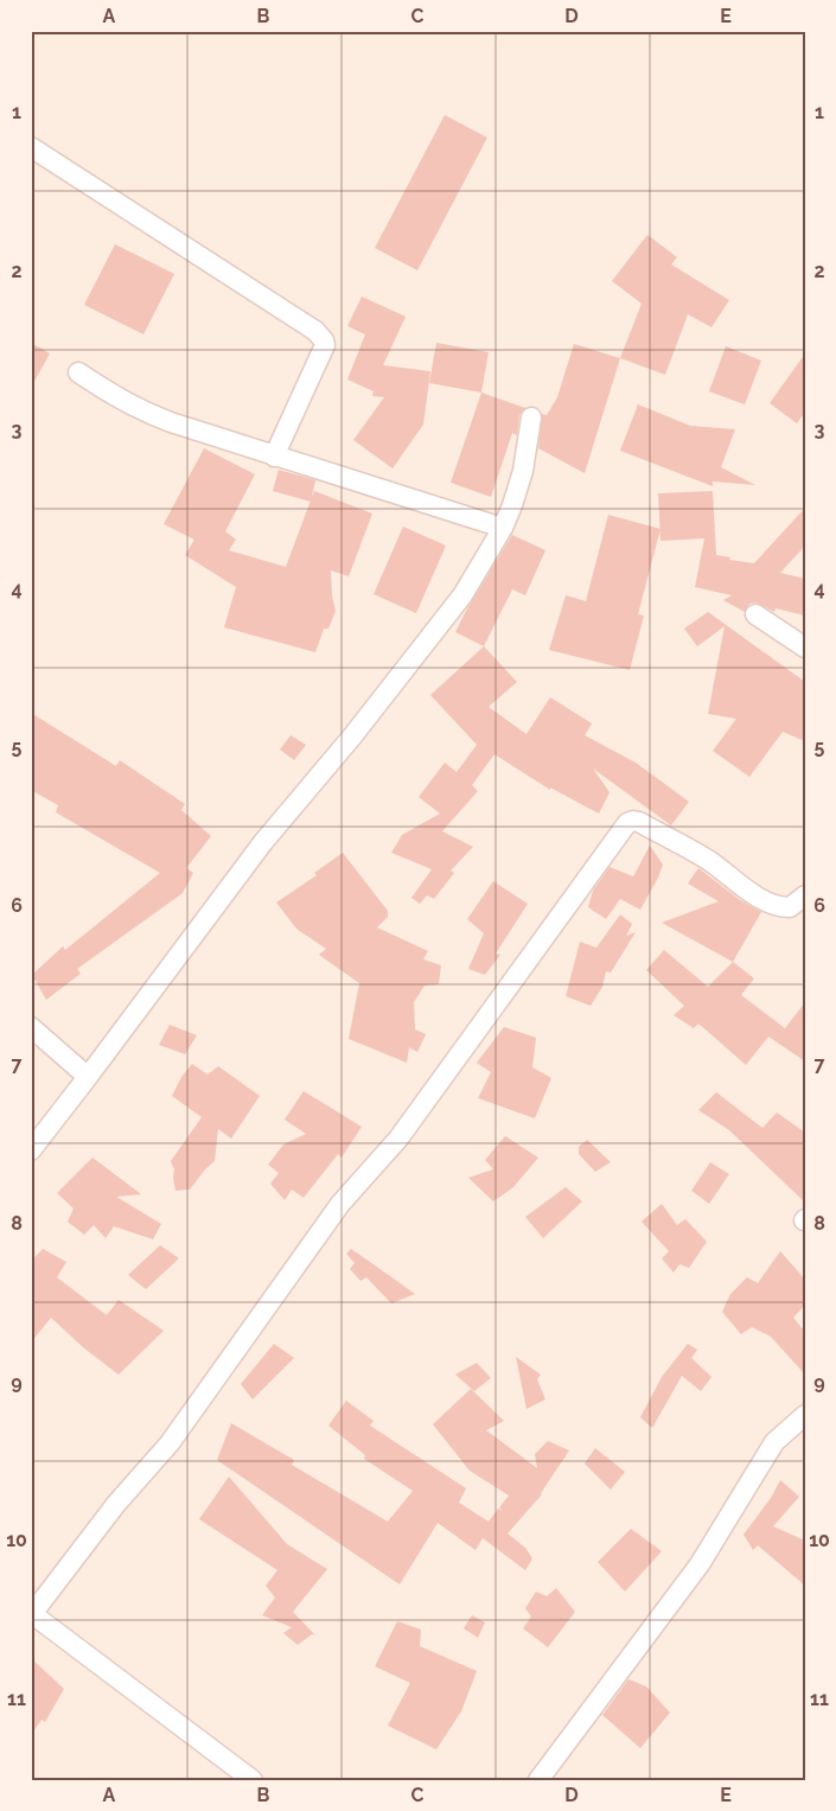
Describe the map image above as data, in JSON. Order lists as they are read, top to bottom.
{
  "grid": {
    "columns": [
      "A",
      "B",
      "C",
      "D",
      "E"
    ],
    "rows": [
      "1",
      "2",
      "3",
      "4",
      "5",
      "6",
      "7",
      "8",
      "9",
      "10",
      "11"
    ]
  }
}
